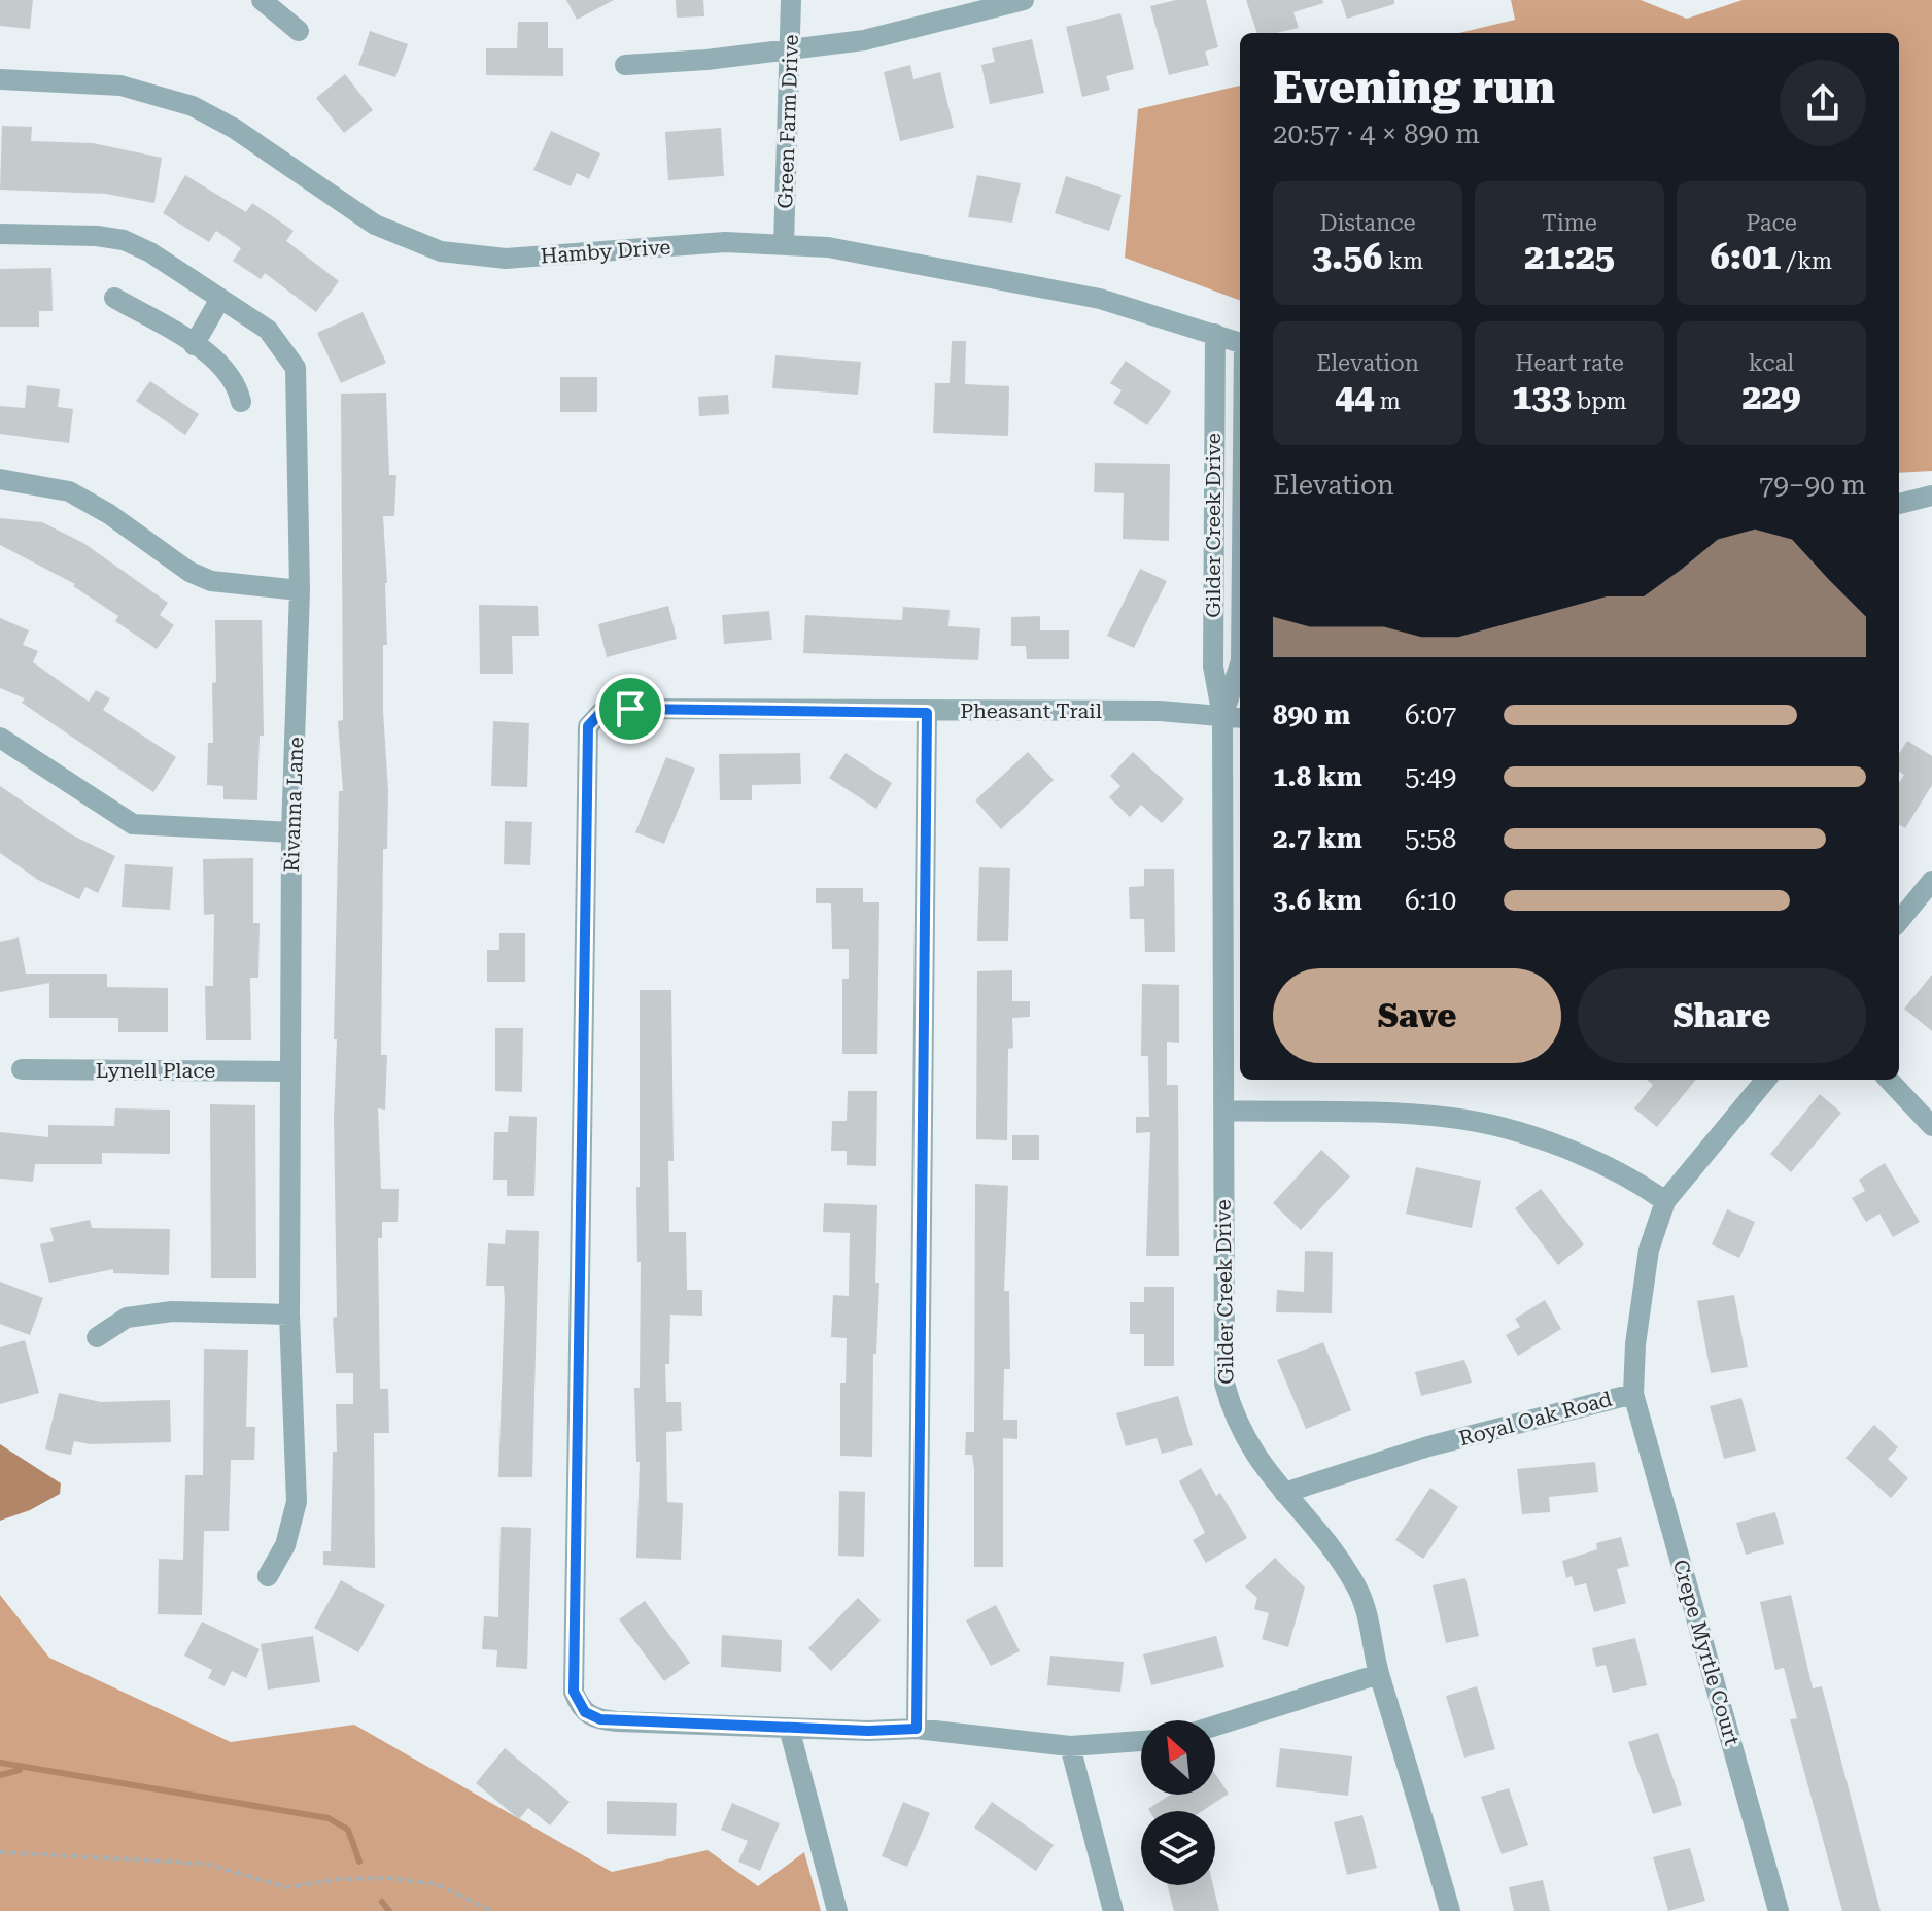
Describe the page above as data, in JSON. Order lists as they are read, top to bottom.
{
  "streets": {
    "street": [
      "Green Farm Drive",
      "Hamby Drive",
      "Gilder Creek Drive",
      "Pheasant Trail",
      "Rivanna Lane",
      "Lynell Place",
      "Royal Oak Road",
      "Crepe Myrtle Court"
    ]
  },
  "crossings": [
    ["Green Farm Drive", "Hamby Drive"],
    ["Hamby Drive", "Gilder Creek Drive"],
    ["Gilder Creek Drive", "Pheasant Trail"],
    ["Gilder Creek Drive", "Royal Oak Road"],
    ["Rivanna Lane", "Lynell Place"],
    ["Royal Oak Road", "Crepe Myrtle Court"]
  ],
  "north": "top left",
  "page": {
    "heading": ["Evening run", "20:57 · 4 × 890 m"],
    "stats": [
      ["Distance", "3.56 km"],
      ["Time", "21:25"],
      ["Pace", "6:01 /km"],
      ["Elevation", "44 m"],
      ["Heart rate", "133 bpm"],
      ["kcal", "229"]
    ],
    "chart": ["Elevation", "79–90 m"],
    "list": [
      {
        "name": "890 m",
        "note": "6:07"
      },
      {
        "name": "1.8 km",
        "note": "5:49"
      },
      {
        "name": "2.7 km",
        "note": "5:58"
      },
      {
        "name": "3.6 km",
        "note": "6:10"
      }
    ],
    "buttons": ["Save", "Share"]
  }
}
